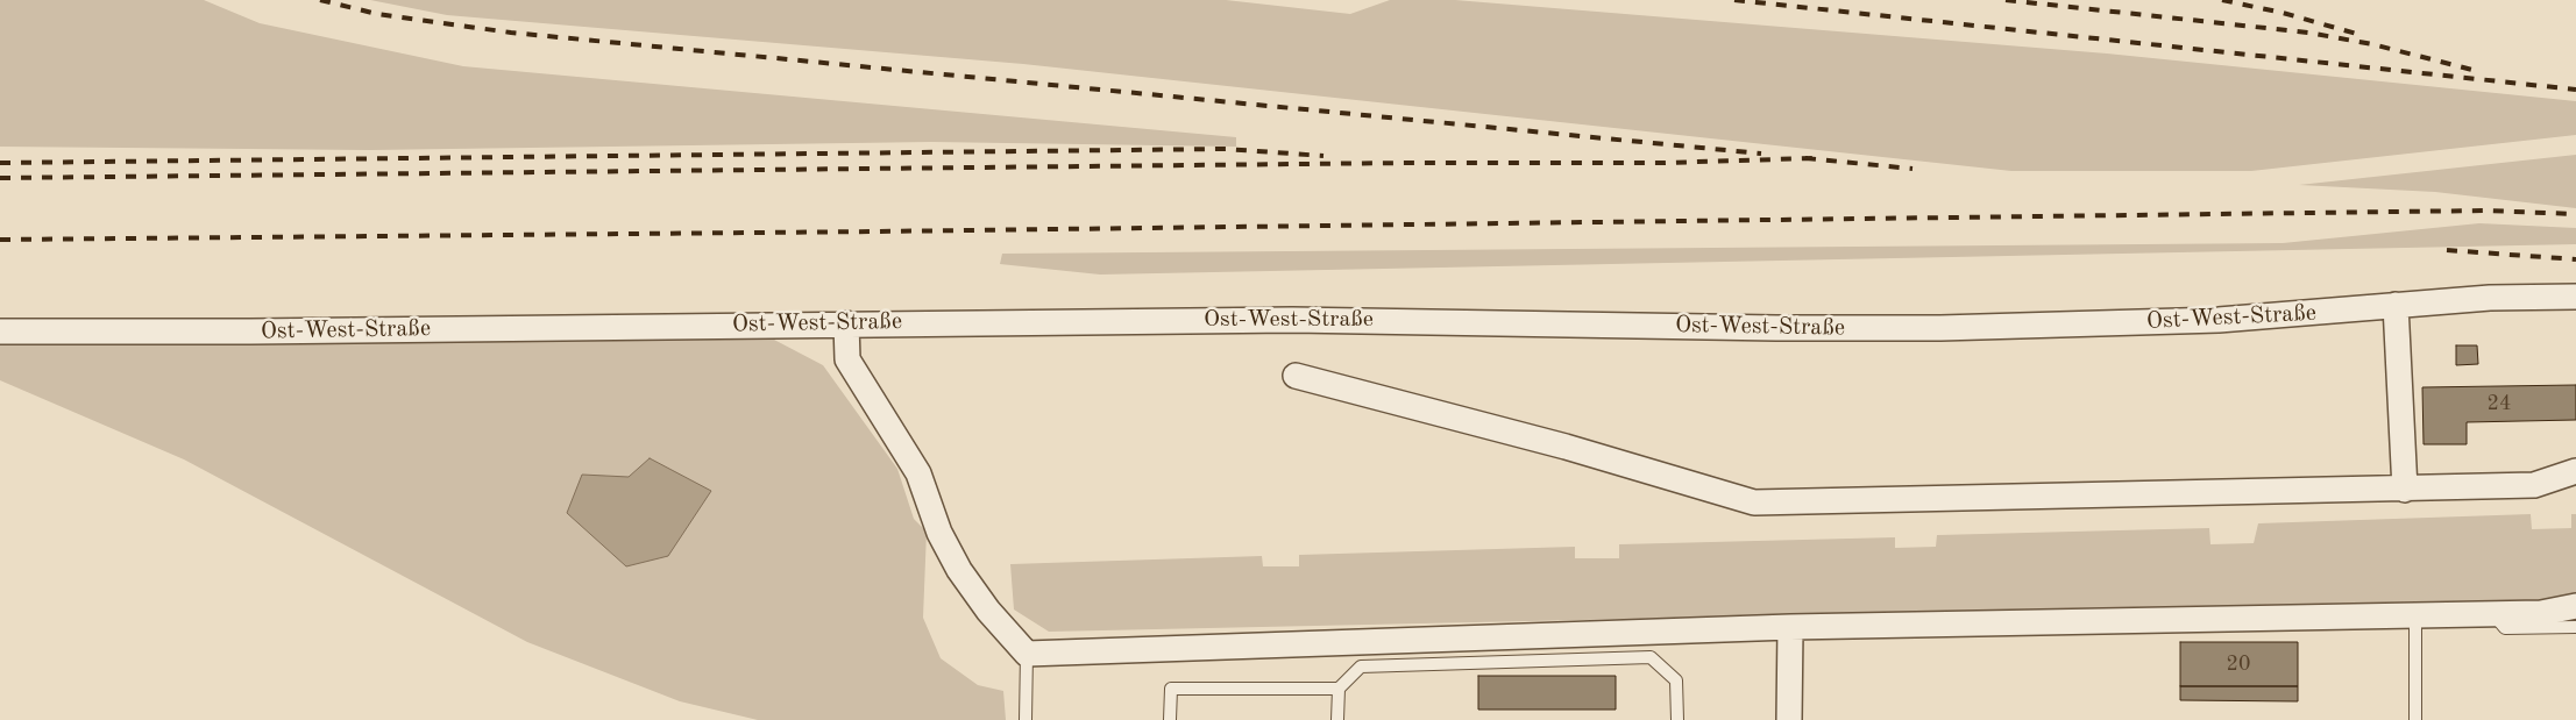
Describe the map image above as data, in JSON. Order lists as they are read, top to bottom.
{
  "streets": {
    "street": ["Ost-West-Straße"]
  },
  "house_numbers": ["24", "20"]
}
